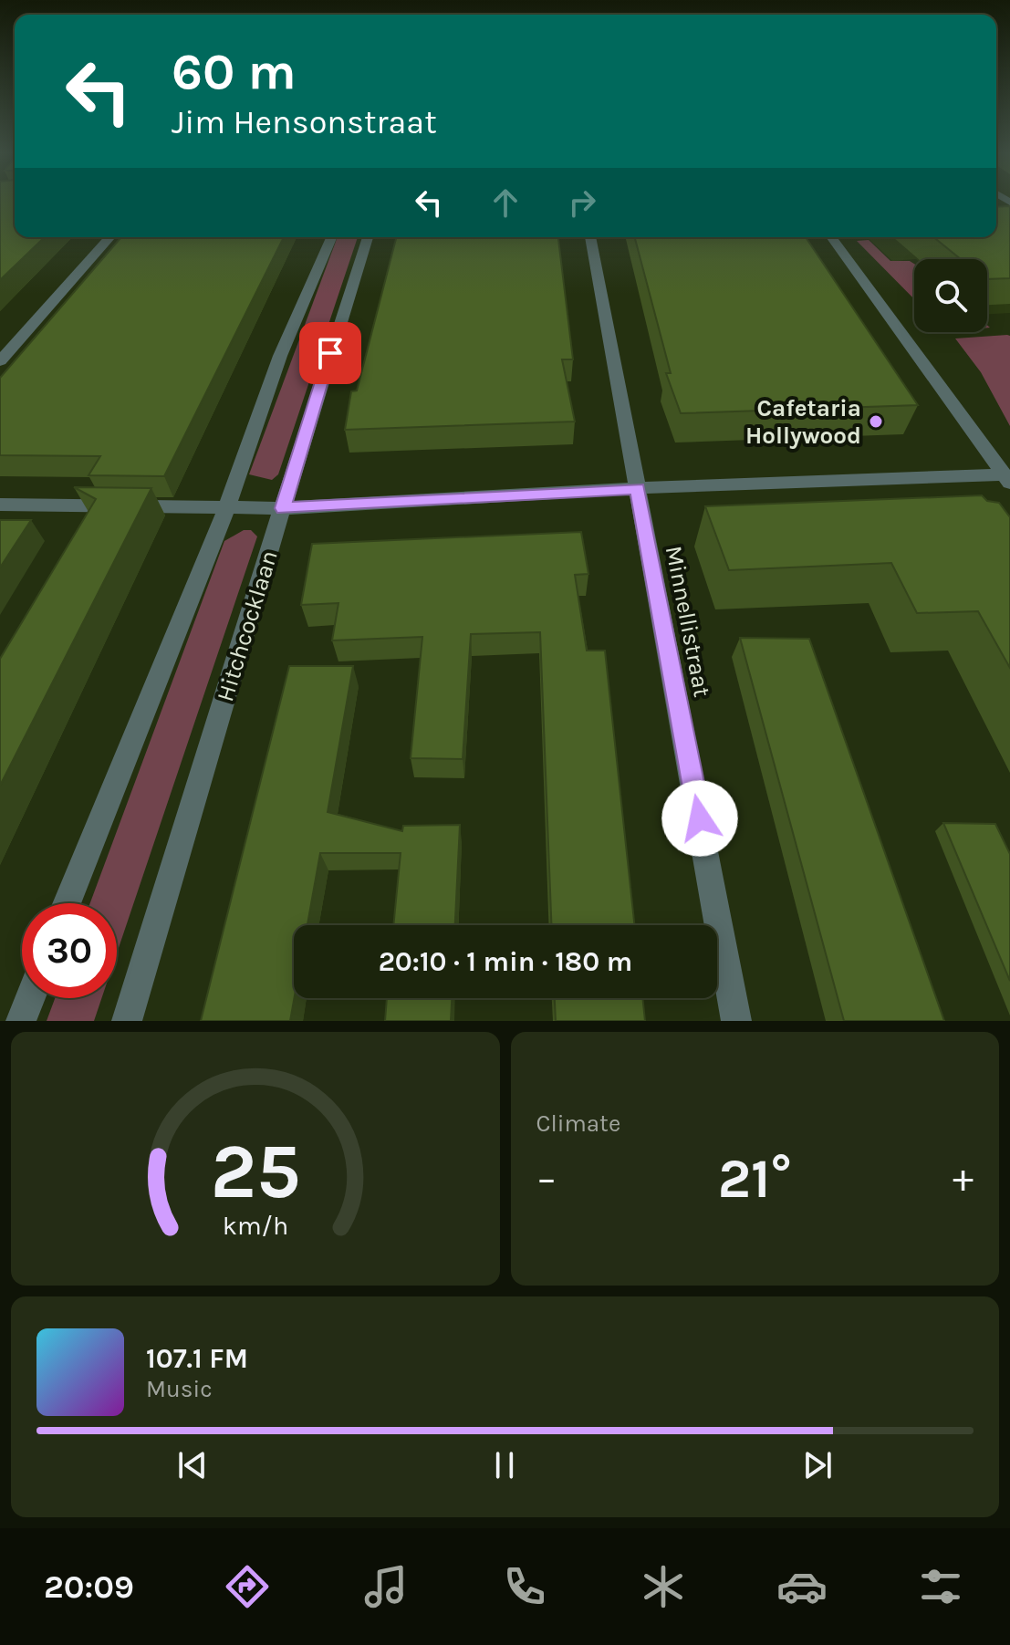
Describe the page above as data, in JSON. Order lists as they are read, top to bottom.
{
  "streets": {
    "street": ["Minnellistraat", "Hitchcocklaan"]
  },
  "places": ["Cafetaria Hollywood"],
  "page": {
    "turn": ["60 m", "Jim Hensonstraat"],
    "limit": "30",
    "trip": "20:10 · 1 min · 180 m",
    "tile": "Climate",
    "heat": ["−", "21°", "+"],
    "song": ["107.1 FM", "Music"],
    "tabs": "20:09",
    "gauge": ["25", "km/h"]
  }
}
